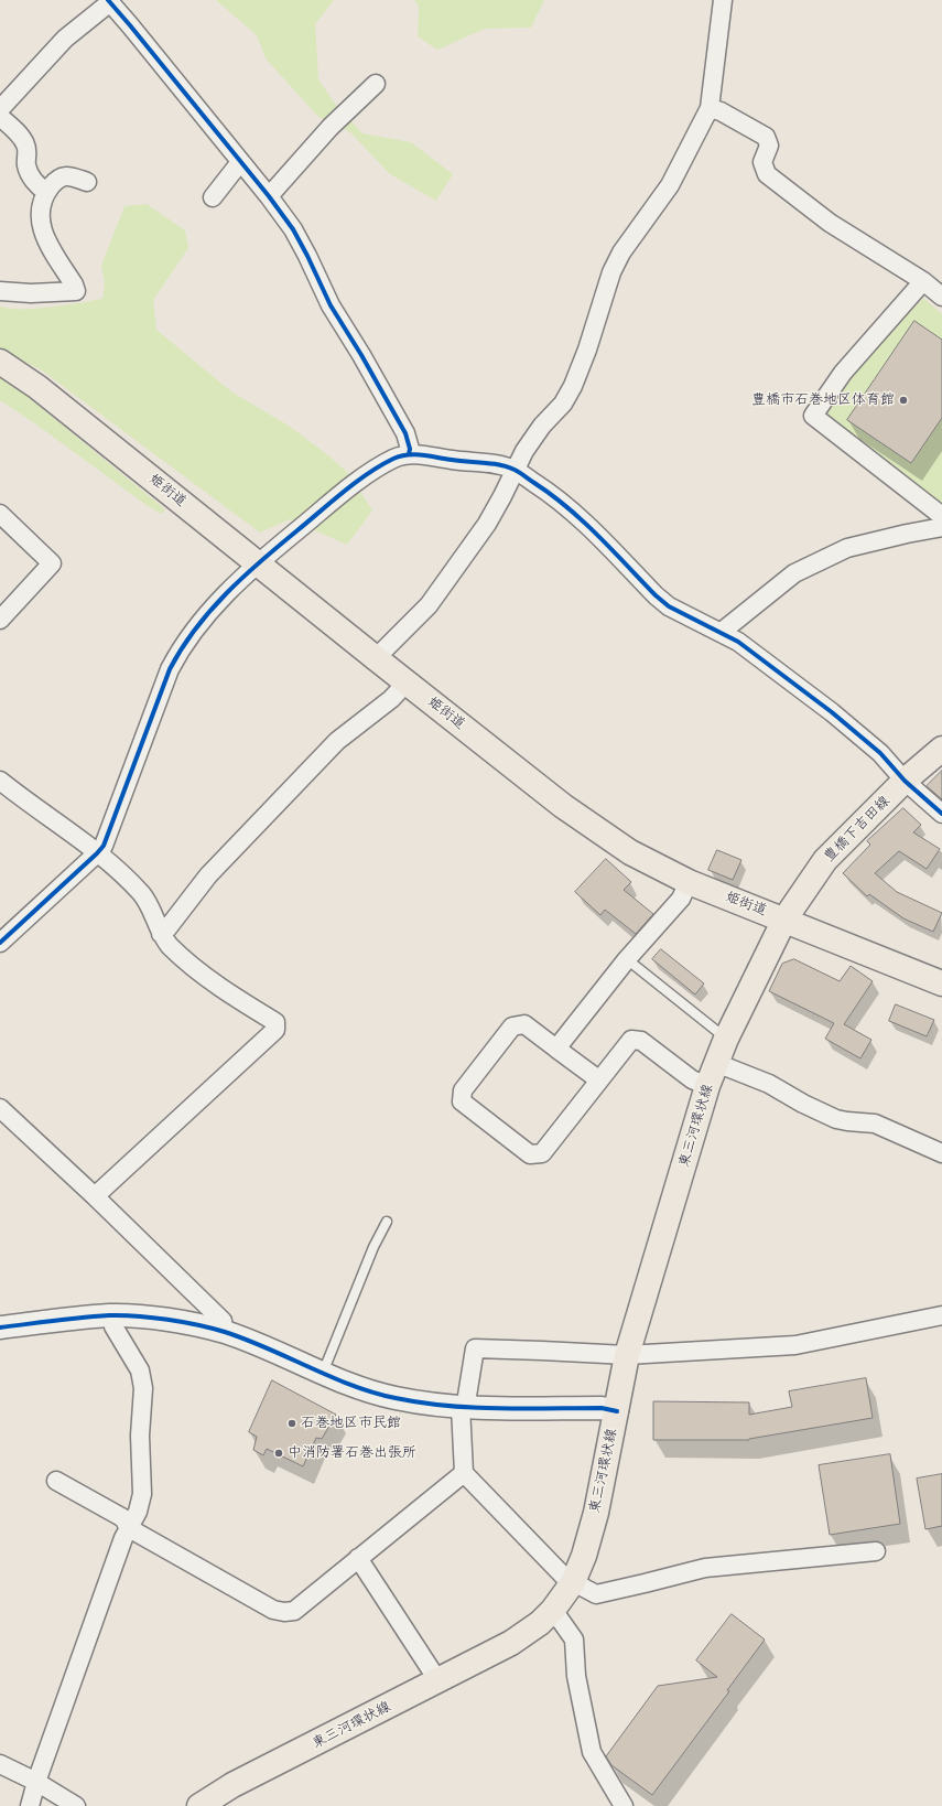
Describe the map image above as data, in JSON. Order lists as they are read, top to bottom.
{
  "streets": {
    "main road": ["姫街道", "豊橋下吉田線", "東三河環状線"]
  },
  "crossings": [
    ["姫街道", "豊橋下吉田線"],
    ["姫街道", "東三河環状線"],
    ["豊橋下吉田線", "東三河環状線"]
  ],
  "places": ["豊橋市石巻地区体育館", "石巻地区市民館", "中消防署石巻出張所"]
}
